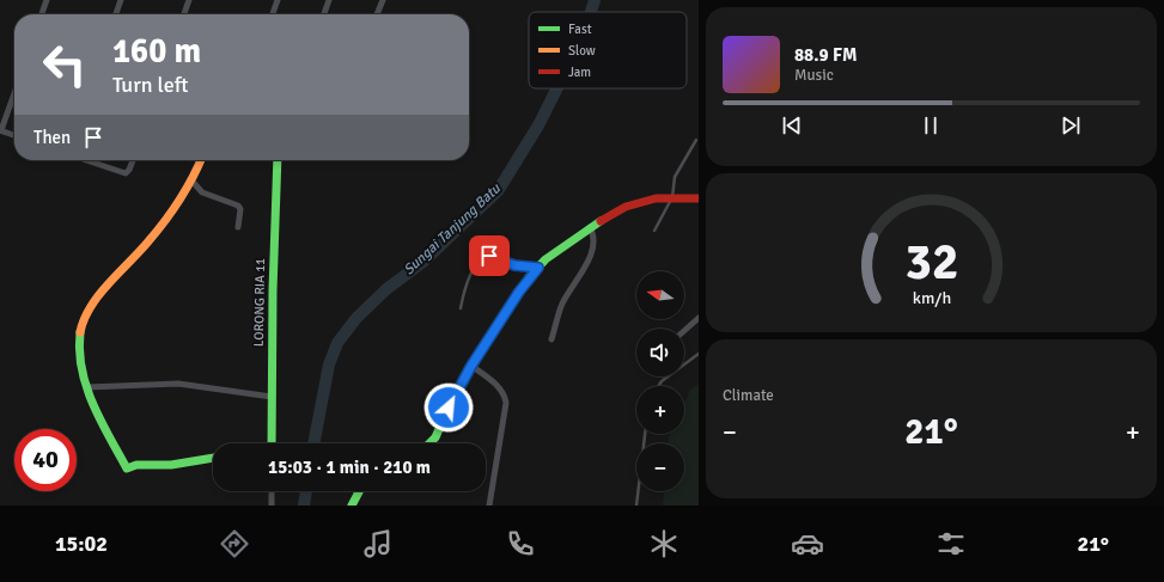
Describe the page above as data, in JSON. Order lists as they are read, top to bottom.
{
  "streets": {
    "street": ["LORONG RIA 11"]
  },
  "water": ["Sungai Tanjung Batu"],
  "legend": ["Fast", "Slow", "Jam"],
  "north": "left",
  "page": {
    "turn": ["160 m", "Turn left"],
    "song": ["88.9 FM", "Music"],
    "then": "Then",
    "map_buttons": ["+", "−"],
    "tile": "Climate",
    "heat": ["−", "21°", "+"],
    "limit": "40",
    "trip": "15:03 · 1 min · 210 m",
    "tabs": ["15:02", "21°"],
    "gauge": ["32", "km/h"]
  }
}
